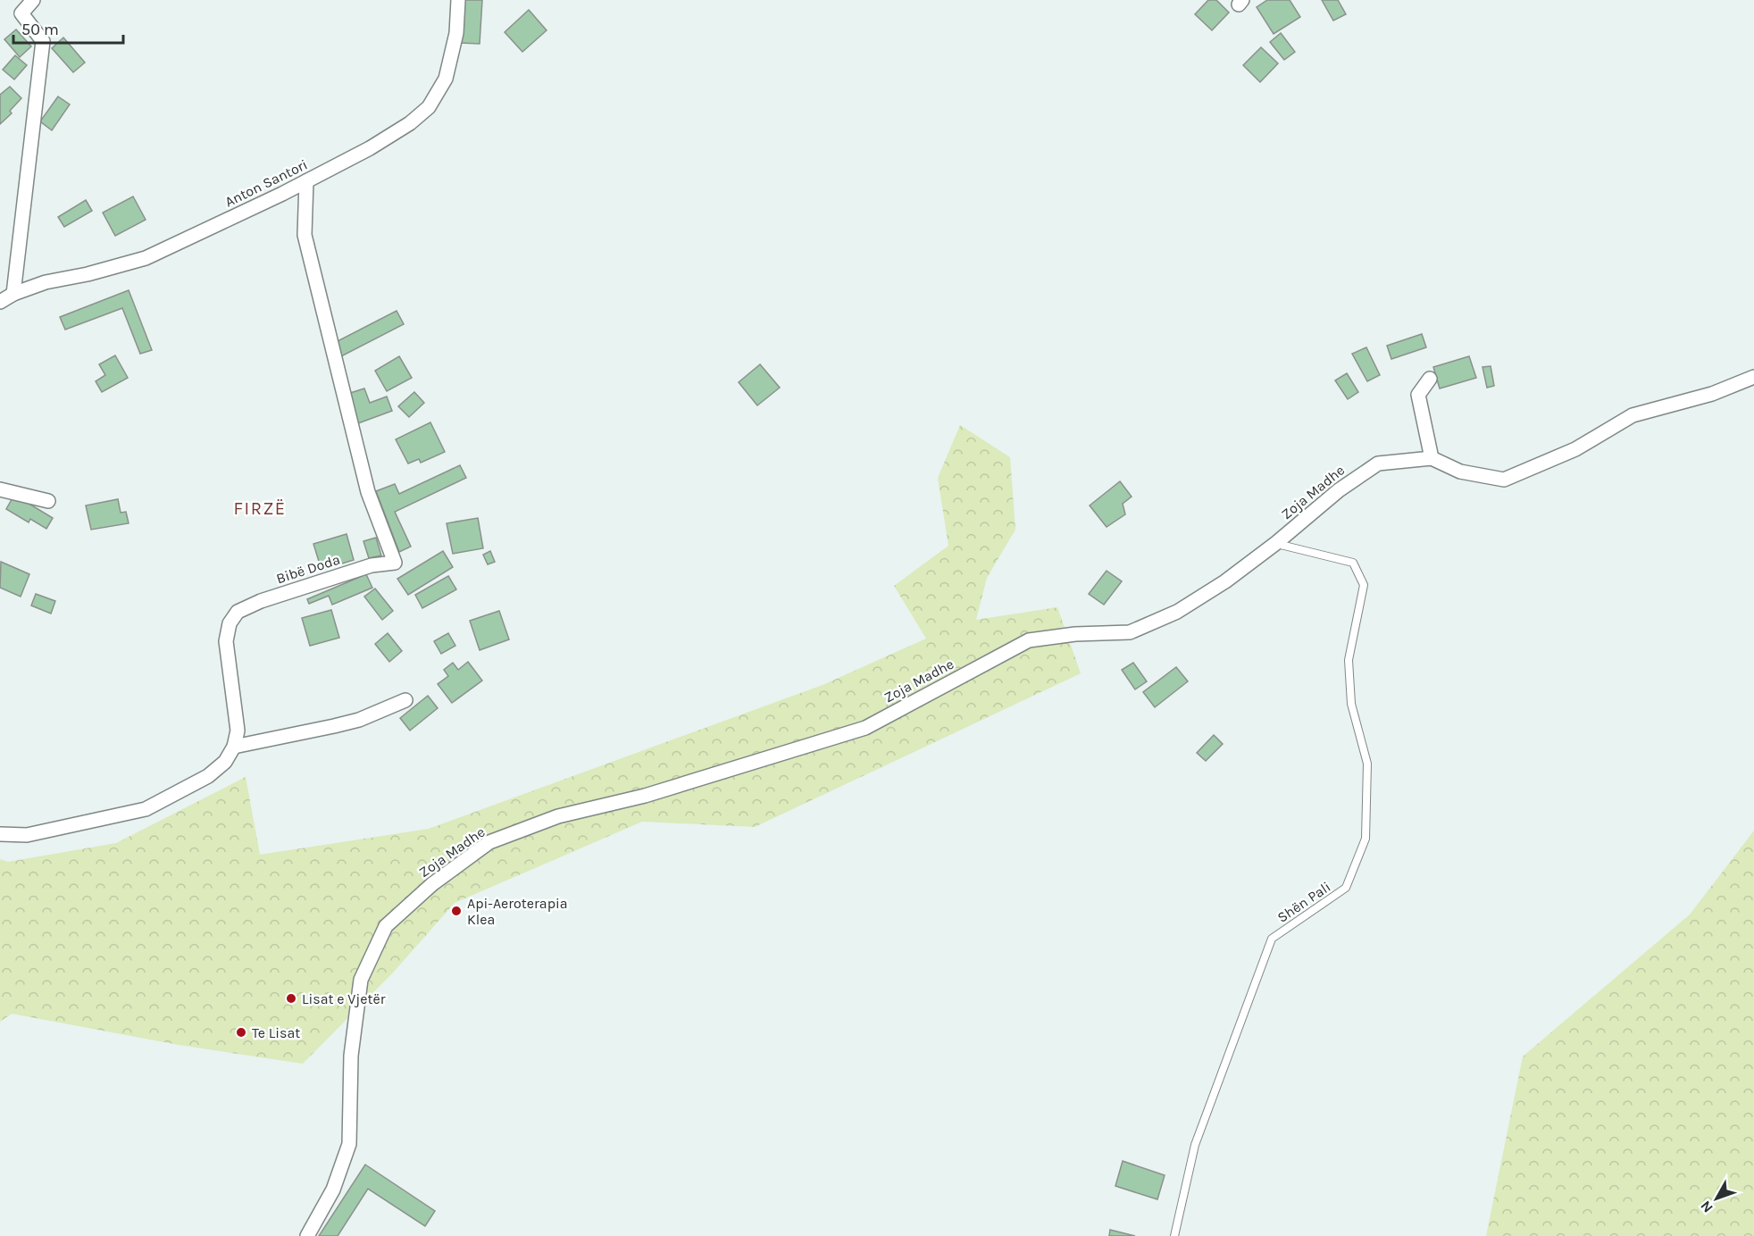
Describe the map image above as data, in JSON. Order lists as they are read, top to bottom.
{
  "streets": {
    "street": ["Anton Santori", "Zoja Madhe", "Bibë Doda"],
    "lane": ["Shën Pali"]
  },
  "crossings": [
    ["Anton Santori", "Bibë Doda"],
    ["Zoja Madhe", "Shën Pali"]
  ],
  "districts": ["FIRZË"],
  "places": ["Api-Aeroterapia Klea", "Lisat e Vjetër", "Te Lisat"],
  "scale_bar": "50 m",
  "north": "bottom left"
}
